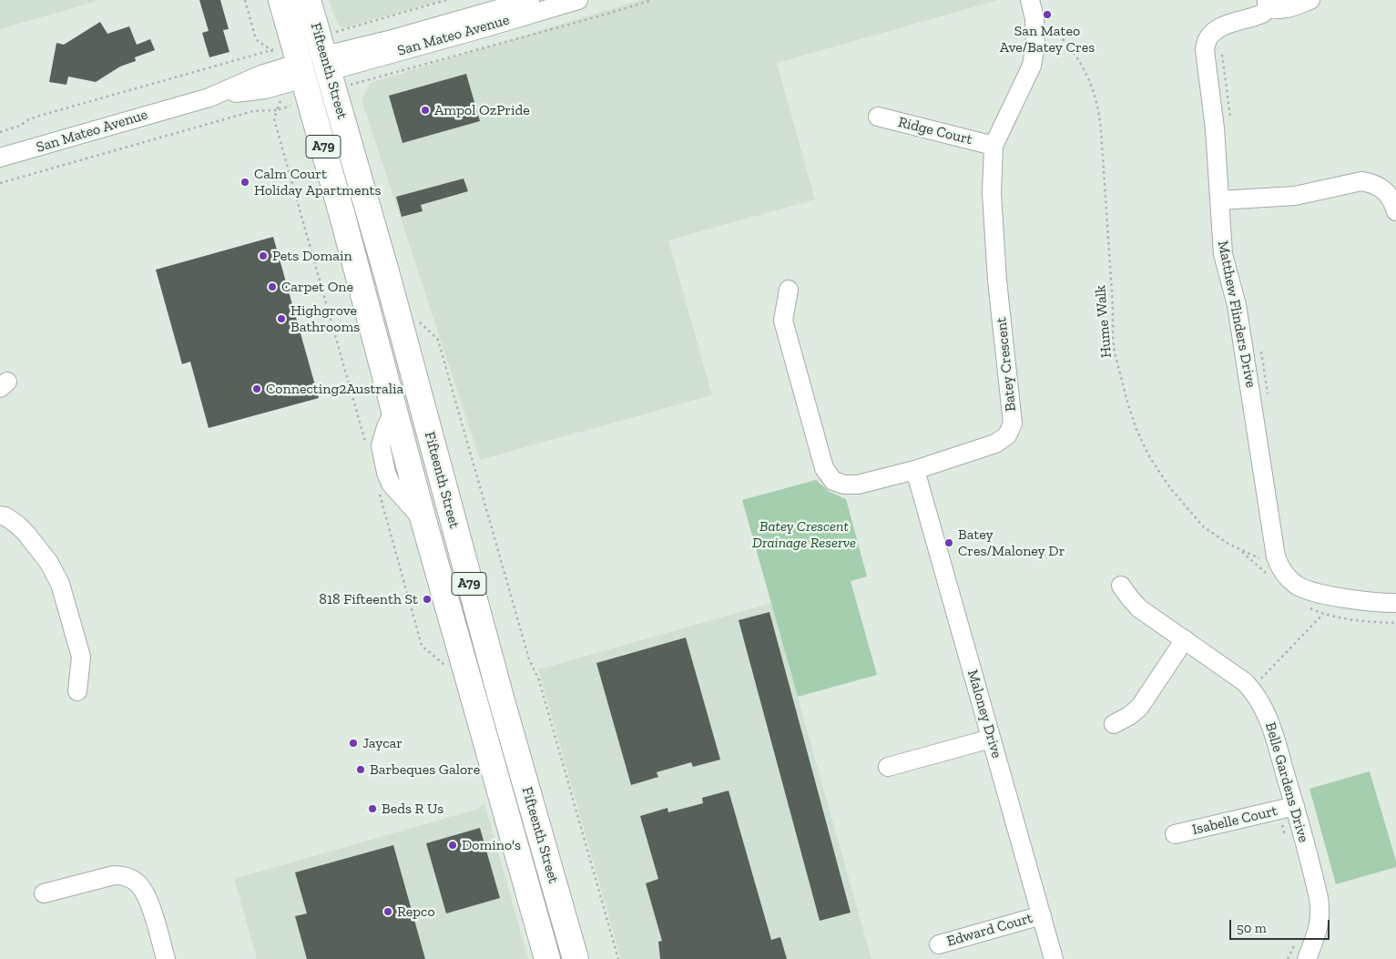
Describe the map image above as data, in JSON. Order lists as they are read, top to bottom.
{
  "streets": {
    "highway": ["Fifteenth Street", "A79"],
    "street": [
      "San Mateo Avenue",
      "Ridge Court",
      "Matthew Flinders Drive",
      "Batey Crescent",
      "Maloney Drive",
      "Belle Gardens Drive",
      "Isabelle Court",
      "Edward Court"
    ],
    "path": ["Hume Walk"]
  },
  "crossings": [
    ["San Mateo Avenue", "Fifteenth Street"],
    ["Ridge Court", "Batey Crescent"],
    ["Matthew Flinders Drive", "Hume Walk"],
    ["Batey Crescent", "Maloney Drive"],
    ["Maloney Drive", "Edward Court"],
    ["Belle Gardens Drive", "Isabelle Court"]
  ],
  "parks": ["Batey Crescent Drainage Reserve"],
  "places": [
    "San Mateo Ave/Batey Cres",
    "Ampol OzPride",
    "Calm Court Holiday Apartments",
    "Pets Domain",
    "Carpet One",
    "Highgrove Bathrooms",
    "Connecting2Australia",
    "Batey Cres/Maloney Dr",
    "818 Fifteenth St",
    "Jaycar",
    "Barbeques Galore",
    "Beds R Us",
    "Domino's",
    "Repco"
  ],
  "scale_bar": "50 m"
}
